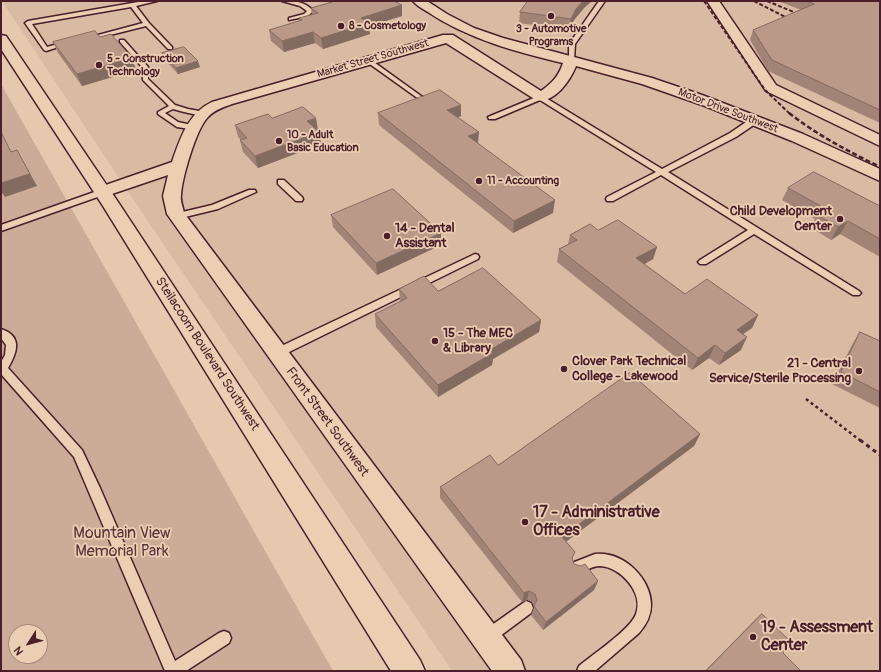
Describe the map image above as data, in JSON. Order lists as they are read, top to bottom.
{
  "streets": {
    "main road": ["Steilacoom Boulevard Southwest"],
    "street": ["Market Street Southwest", "Motor Drive Southwest", "Front Street Southwest"]
  },
  "crossings": [
    ["Market Street Southwest", "Front Street Southwest"]
  ],
  "parks": ["Mountain View Memorial Park"],
  "places": [
    "3 - Automotive Programs",
    "8 - Cosmetology",
    "5 - Construction Technology",
    "10 - Adult Basic Education",
    "11 - Accounting",
    "Child Development Center",
    "14 - Dental Assistant",
    "15 - The MEC & Library",
    "Clover Park Technical College - Lakewood",
    "21 - Central Service/Sterile Processing",
    "17 - Administrative Offices",
    "19 - Assessment Center"
  ],
  "north": "bottom left"
}
